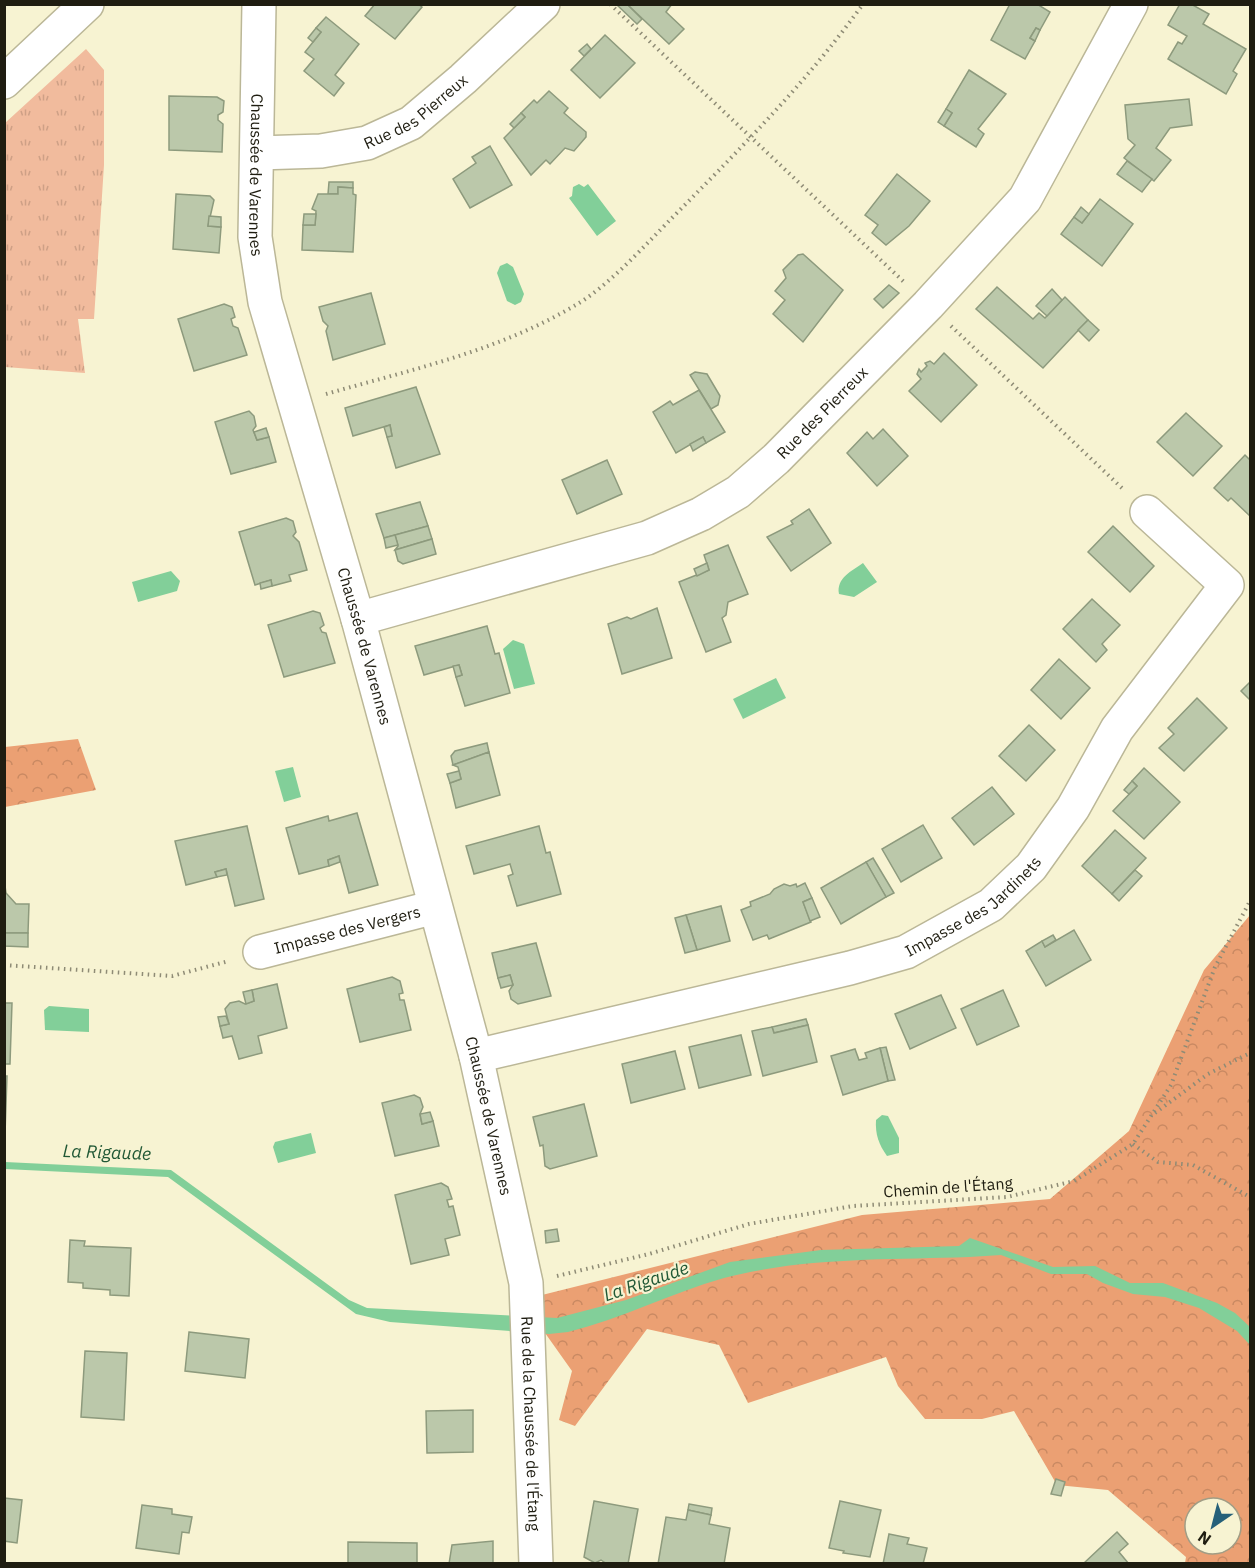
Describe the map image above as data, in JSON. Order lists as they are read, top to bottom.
{
  "streets": {
    "street": [
      "Rue des Pierreux",
      "Chaussée de Varennes",
      "Impasse des Jardinets",
      "Impasse des Vergers",
      "Rue de la Chaussée de l'Étang"
    ],
    "path": ["Chemin de l'Étang"]
  },
  "crossings": [
    ["Rue des Pierreux", "Chaussée de Varennes"],
    ["Chaussée de Varennes", "Impasse des Jardinets"],
    ["Chaussée de Varennes", "Impasse des Vergers"],
    ["Chaussée de Varennes", "Chemin de l'Étang"],
    ["Chaussée de Varennes", "Rue de la Chaussée de l'Étang"],
    ["Chemin de l'Étang", "Rue de la Chaussée de l'Étang"]
  ],
  "water": ["La Rigaude"],
  "north": "bottom left"
}
